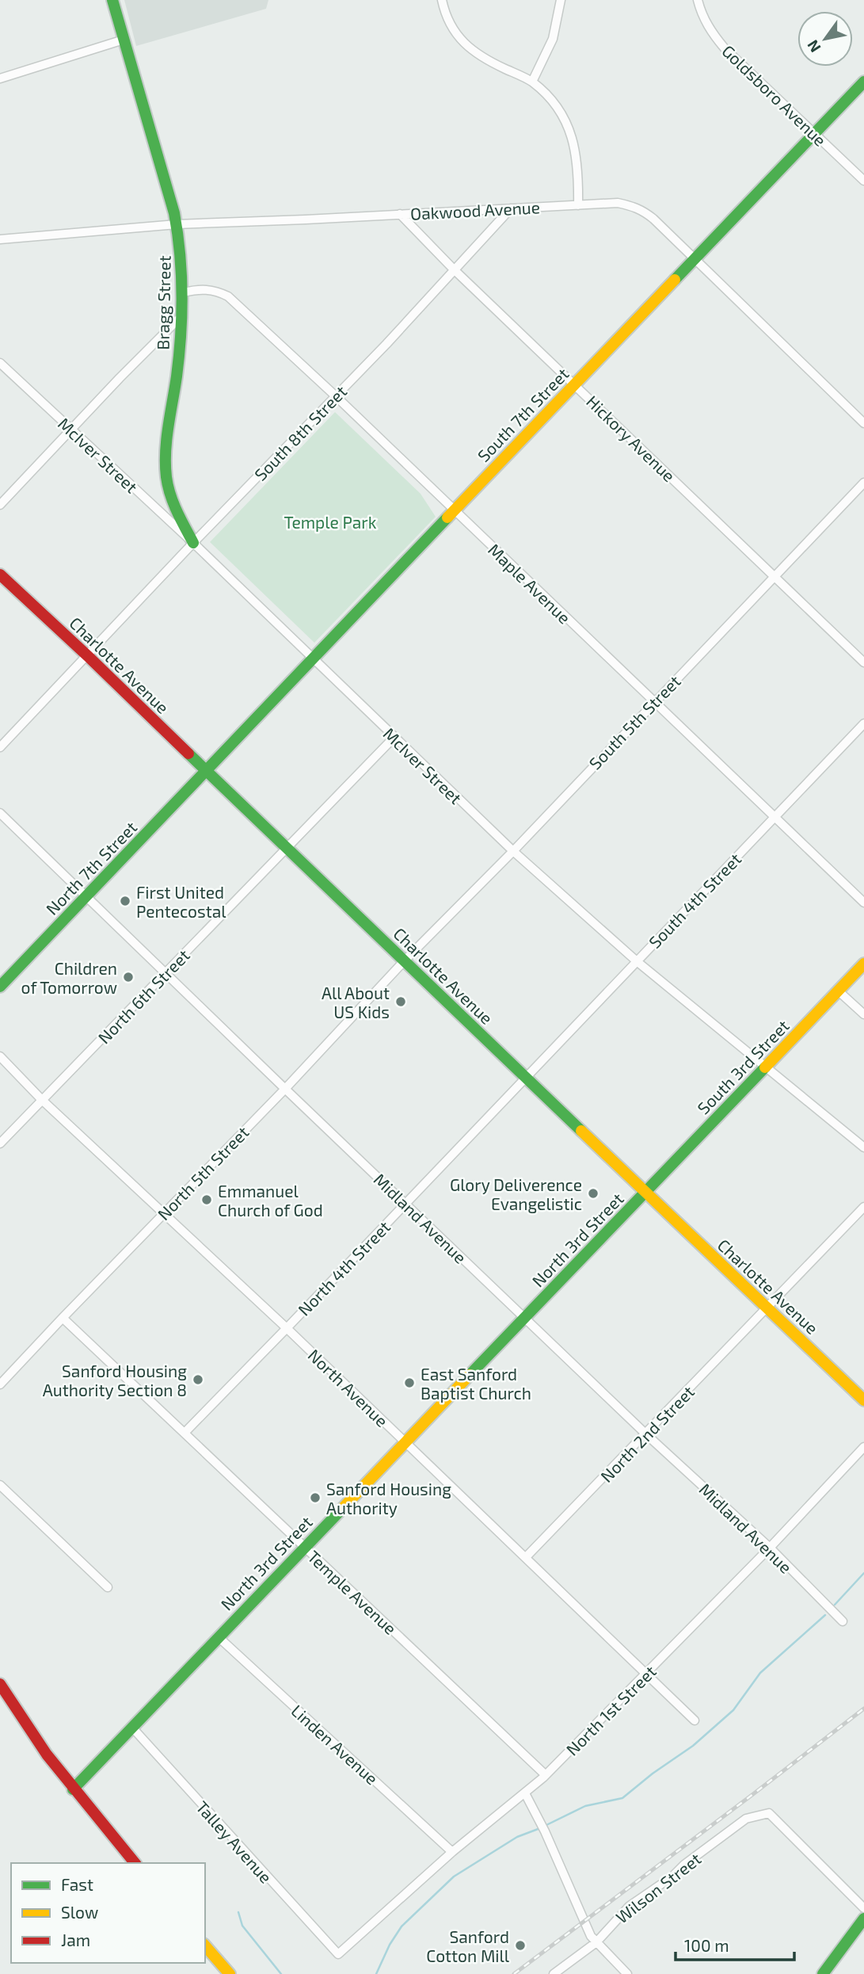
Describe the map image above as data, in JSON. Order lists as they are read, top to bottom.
{
  "streets": {
    "street": [
      "Goldsboro Avenue",
      "Oakwood Avenue",
      "Bragg Street",
      "South 7th Street",
      "South 8th Street",
      "Hickory Avenue",
      "McIver Street",
      "Maple Avenue",
      "Charlotte Avenue",
      "South 5th Street",
      "North 7th Street",
      "South 4th Street",
      "North 6th Street",
      "South 3rd Street",
      "North 5th Street",
      "Midland Avenue",
      "North 3rd Street",
      "North 4th Street",
      "North Avenue",
      "North 2nd Street",
      "Temple Avenue",
      "North 1st Street",
      "Linden Avenue",
      "Talley Avenue",
      "Wilson Street"
    ]
  },
  "crossings": [
    ["Goldsboro Avenue", "South 7th Street"],
    ["Oakwood Avenue", "Bragg Street"],
    ["Oakwood Avenue", "South 7th Street"],
    ["Oakwood Avenue", "South 8th Street"],
    ["Oakwood Avenue", "Hickory Avenue"],
    ["Bragg Street", "South 8th Street"],
    ["Bragg Street", "McIver Street"],
    ["Bragg Street", "Maple Avenue"],
    ["South 7th Street", "Hickory Avenue"],
    ["South 7th Street", "McIver Street"],
    ["South 7th Street", "Maple Avenue"],
    ["South 7th Street", "Charlotte Avenue"],
    ["South 7th Street", "North 7th Street"],
    ["South 8th Street", "Hickory Avenue"],
    ["South 8th Street", "McIver Street"],
    ["South 8th Street", "Maple Avenue"],
    ["South 8th Street", "Charlotte Avenue"],
    ["Hickory Avenue", "South 5th Street"],
    ["McIver Street", "South 5th Street"],
    ["McIver Street", "South 4th Street"],
    ["McIver Street", "North 6th Street"],
    ["McIver Street", "South 3rd Street"],
    ["Maple Avenue", "South 5th Street"],
    ["Maple Avenue", "South 4th Street"],
    ["Charlotte Avenue", "South 5th Street"],
    ["Charlotte Avenue", "North 7th Street"],
    ["Charlotte Avenue", "South 4th Street"],
    ["Charlotte Avenue", "North 6th Street"],
    ["Charlotte Avenue", "South 3rd Street"],
    ["Charlotte Avenue", "North 5th Street"],
    ["Charlotte Avenue", "North 3rd Street"],
    ["Charlotte Avenue", "North 4th Street"],
    ["Charlotte Avenue", "North 2nd Street"],
    ["South 5th Street", "North 5th Street"],
    ["North 7th Street", "Midland Avenue"],
    ["South 4th Street", "North 4th Street"],
    ["North 6th Street", "Midland Avenue"],
    ["North 6th Street", "North Avenue"],
    ["South 3rd Street", "North 3rd Street"],
    ["North 5th Street", "Midland Avenue"],
    ["North 5th Street", "North Avenue"],
    ["North 5th Street", "Temple Avenue"],
    ["Midland Avenue", "North 3rd Street"],
    ["Midland Avenue", "North 4th Street"],
    ["Midland Avenue", "North 2nd Street"],
    ["Midland Avenue", "North 1st Street"],
    ["North 3rd Street", "North Avenue"],
    ["North 3rd Street", "Temple Avenue"],
    ["North 3rd Street", "Linden Avenue"],
    ["North 3rd Street", "Talley Avenue"],
    ["North 4th Street", "North Avenue"],
    ["North 4th Street", "Temple Avenue"],
    ["North Avenue", "North 2nd Street"],
    ["North Avenue", "North 1st Street"],
    ["Temple Avenue", "North 1st Street"],
    ["North 1st Street", "Linden Avenue"],
    ["North 1st Street", "Talley Avenue"]
  ],
  "parks": ["Temple Park"],
  "places": [
    "First United Pentecostal",
    "Children of Tomorrow",
    "All About US Kids",
    "Glory Deliverence Evangelistic",
    "Emmanuel Church of God",
    "Sanford Housing Authority Section 8",
    "East Sanford Baptist Church",
    "Sanford Housing Authority",
    "Sanford Cotton Mill"
  ],
  "legend": ["Fast", "Slow", "Jam"],
  "scale_bar": "100 m",
  "north": "bottom left"
}
